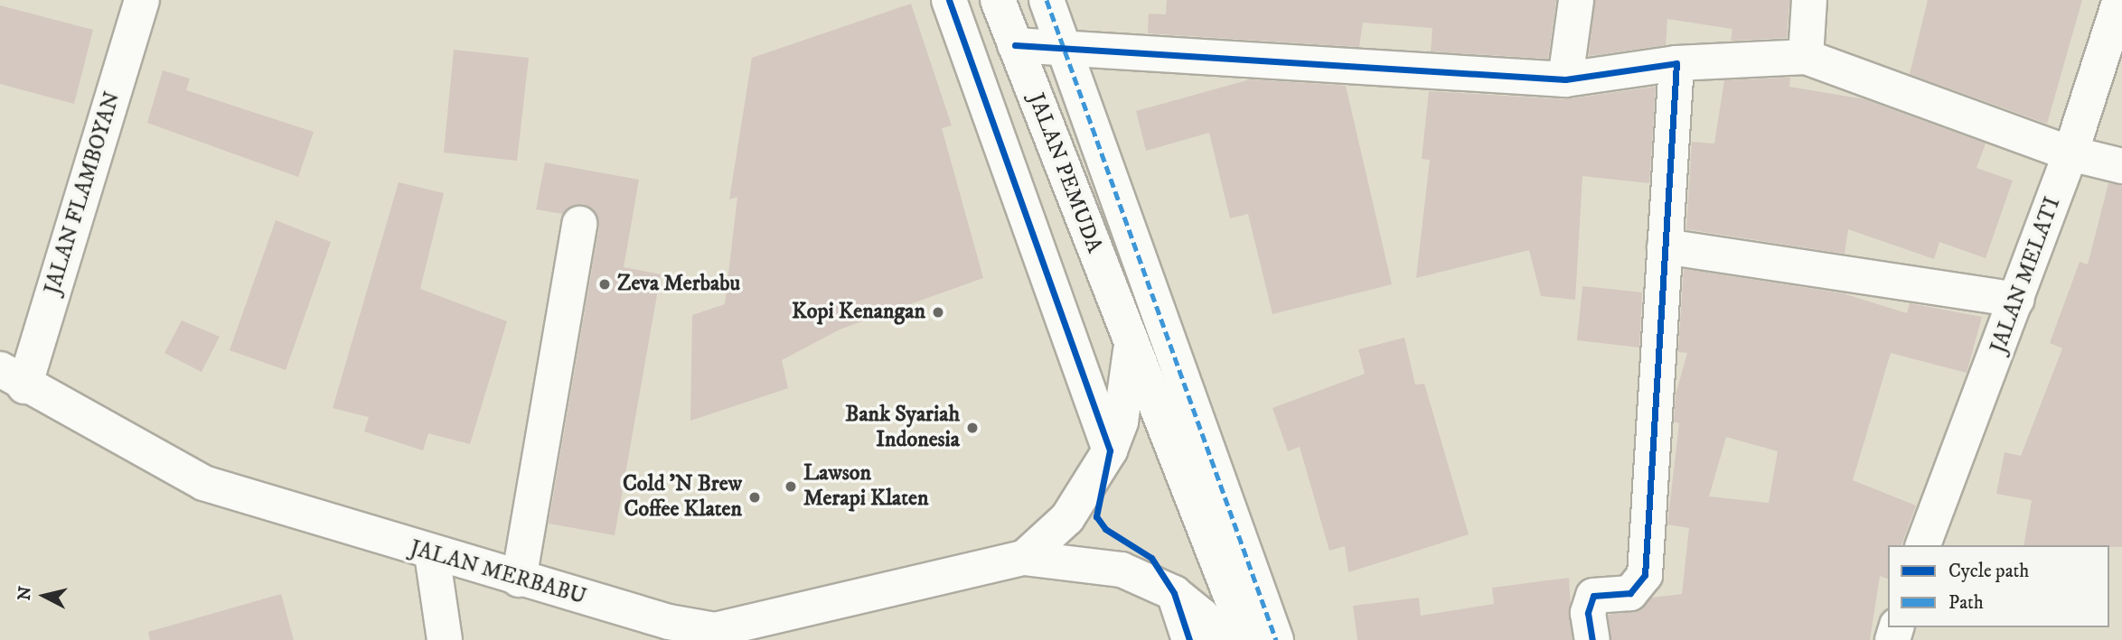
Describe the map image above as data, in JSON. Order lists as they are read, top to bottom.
{
  "streets": {
    "street": [
      "JALAN PEMUDA",
      "JALAN FLAMBOYAN",
      "JALAN MELATI",
      "JALAN MERBABU"
    ]
  },
  "crossings": [
    ["JALAN FLAMBOYAN", "JALAN MERBABU"]
  ],
  "places": [
    "Zeva Merbabu",
    "Kopi Kenangan",
    "Bank Syariah Indonesia",
    "Lawson Merapi Klaten",
    "Cold 'N Brew Coffee Klaten"
  ],
  "legend": ["Cycle path", "Path"],
  "north": "left"
}
